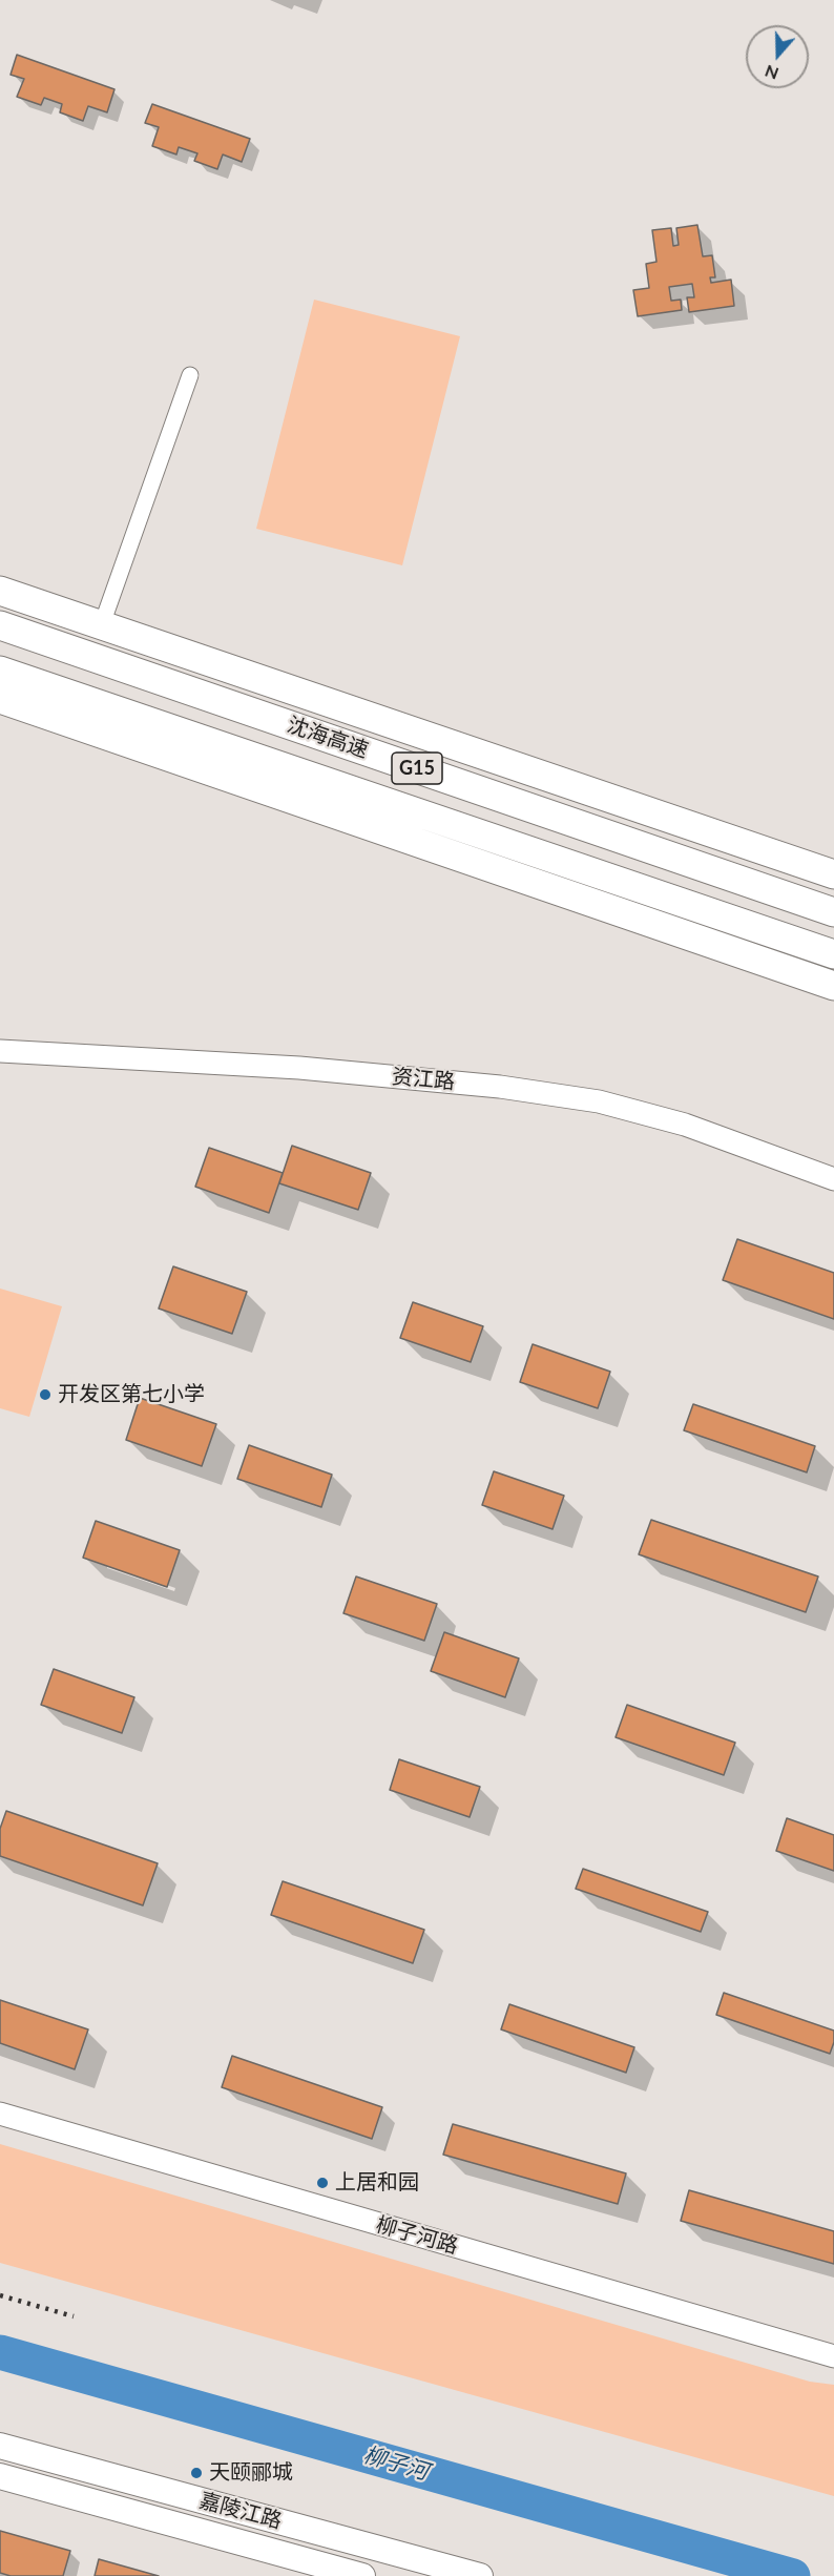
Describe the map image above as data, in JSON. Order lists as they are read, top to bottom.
{
  "streets": {
    "highway": ["沈海高速", "G15"],
    "main road": ["嘉陵江路"],
    "street": ["资江路", "柳子河路"]
  },
  "water": ["柳子河"],
  "places": ["开发区第七小学", "上居和园", "天颐郦城"],
  "north": "bottom"
}
